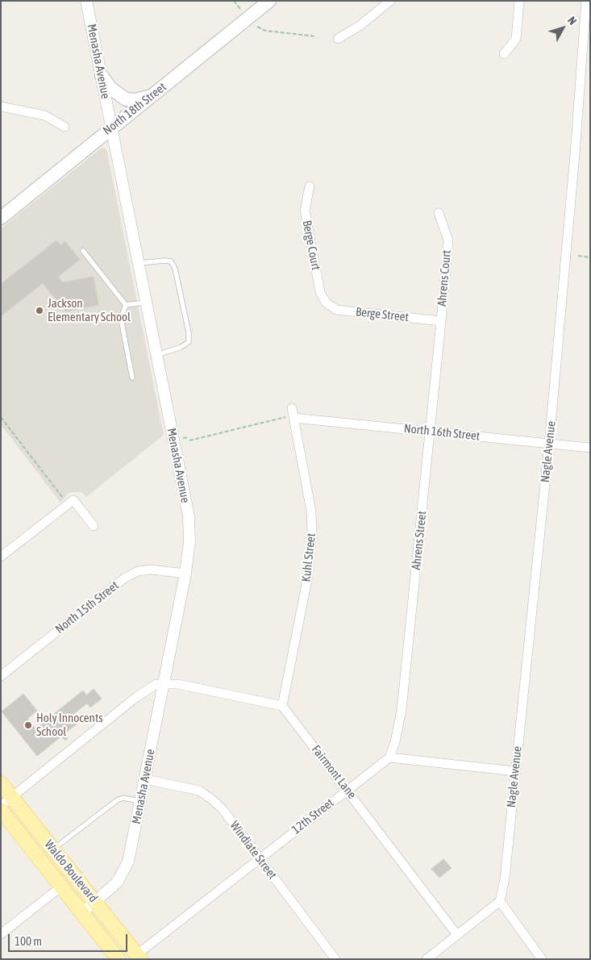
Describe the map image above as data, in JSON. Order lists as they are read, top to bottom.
{
  "streets": {
    "main road": ["North 18th Street", "Waldo Boulevard"],
    "street": [
      "Menasha Avenue",
      "Berge Court",
      "Ahrens Court",
      "Berge Street",
      "North 16th Street",
      "Nagle Avenue",
      "Ahrens Street",
      "Kuhl Street",
      "North 15th Street",
      "Fairmont Lane",
      "12th Street",
      "Windiate Street"
    ]
  },
  "crossings": [
    ["Menasha Avenue", "North 18th Street"],
    ["Menasha Avenue", "North 15th Street"],
    ["Menasha Avenue", "Windiate Street"],
    ["Menasha Avenue", "Waldo Boulevard"],
    ["Berge Court", "Berge Street"],
    ["Ahrens Court", "Berge Street"],
    ["Ahrens Court", "Ahrens Street"],
    ["Berge Street", "Ahrens Street"],
    ["North 16th Street", "Nagle Avenue"],
    ["North 16th Street", "Ahrens Street"],
    ["North 16th Street", "Kuhl Street"],
    ["Ahrens Street", "12th Street"],
    ["Kuhl Street", "Fairmont Lane"],
    ["Fairmont Lane", "12th Street"],
    ["12th Street", "Windiate Street"],
    ["12th Street", "Waldo Boulevard"]
  ],
  "places": ["Jackson Elementary School", "Holy Innocents School"],
  "scale_bar": "100 m",
  "north": "top right"
}
